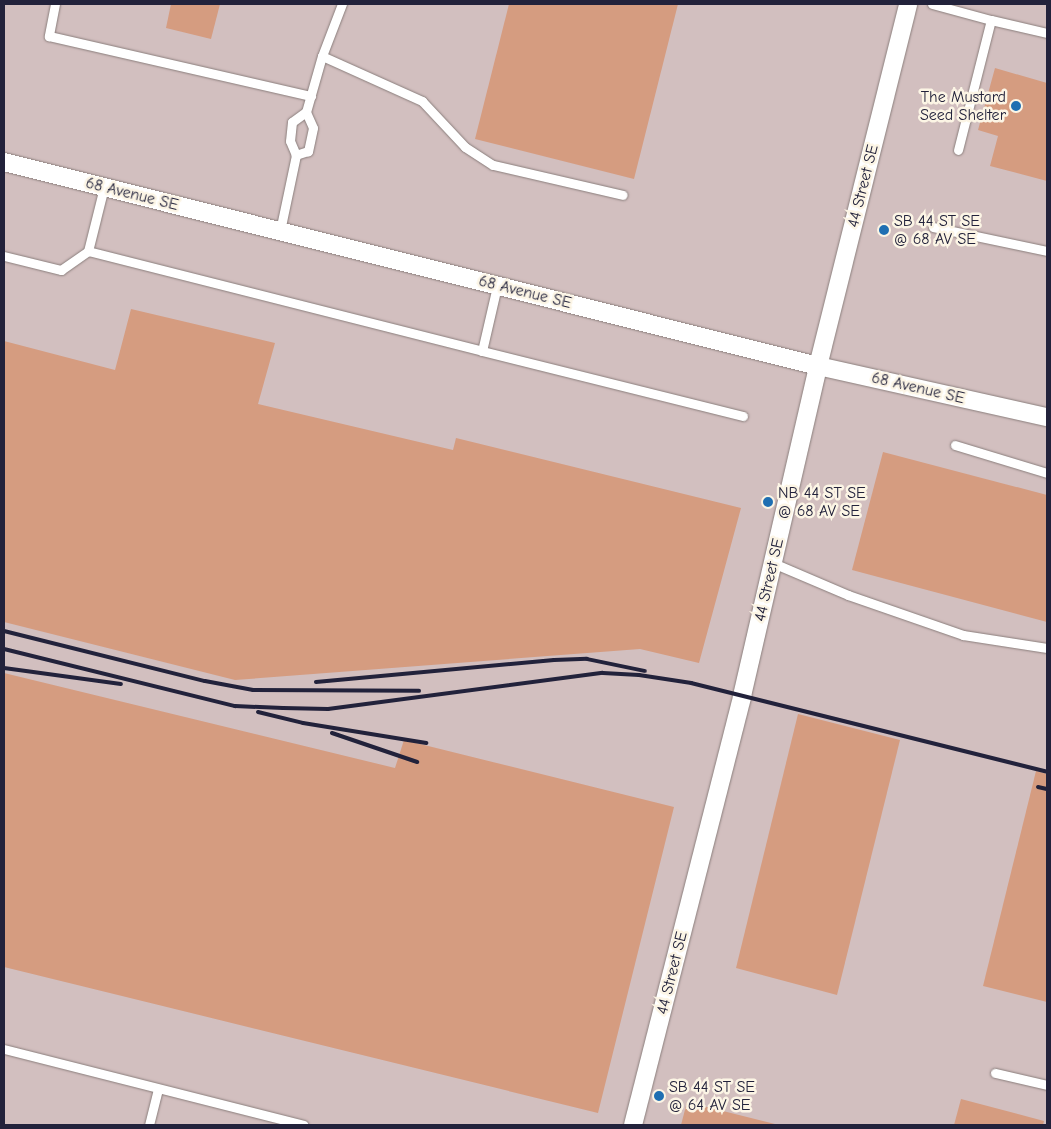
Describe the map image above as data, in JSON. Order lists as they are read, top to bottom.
{
  "streets": {
    "street": ["44 Street SE", "68 Avenue SE"]
  },
  "crossings": [
    ["44 Street SE", "68 Avenue SE"]
  ],
  "places": [
    "The Mustard Seed Shelter",
    "SB 44 ST SE @ 68 AV SE",
    "NB 44 ST SE @ 68 AV SE",
    "SB 44 ST SE @ 64 AV SE"
  ]
}
